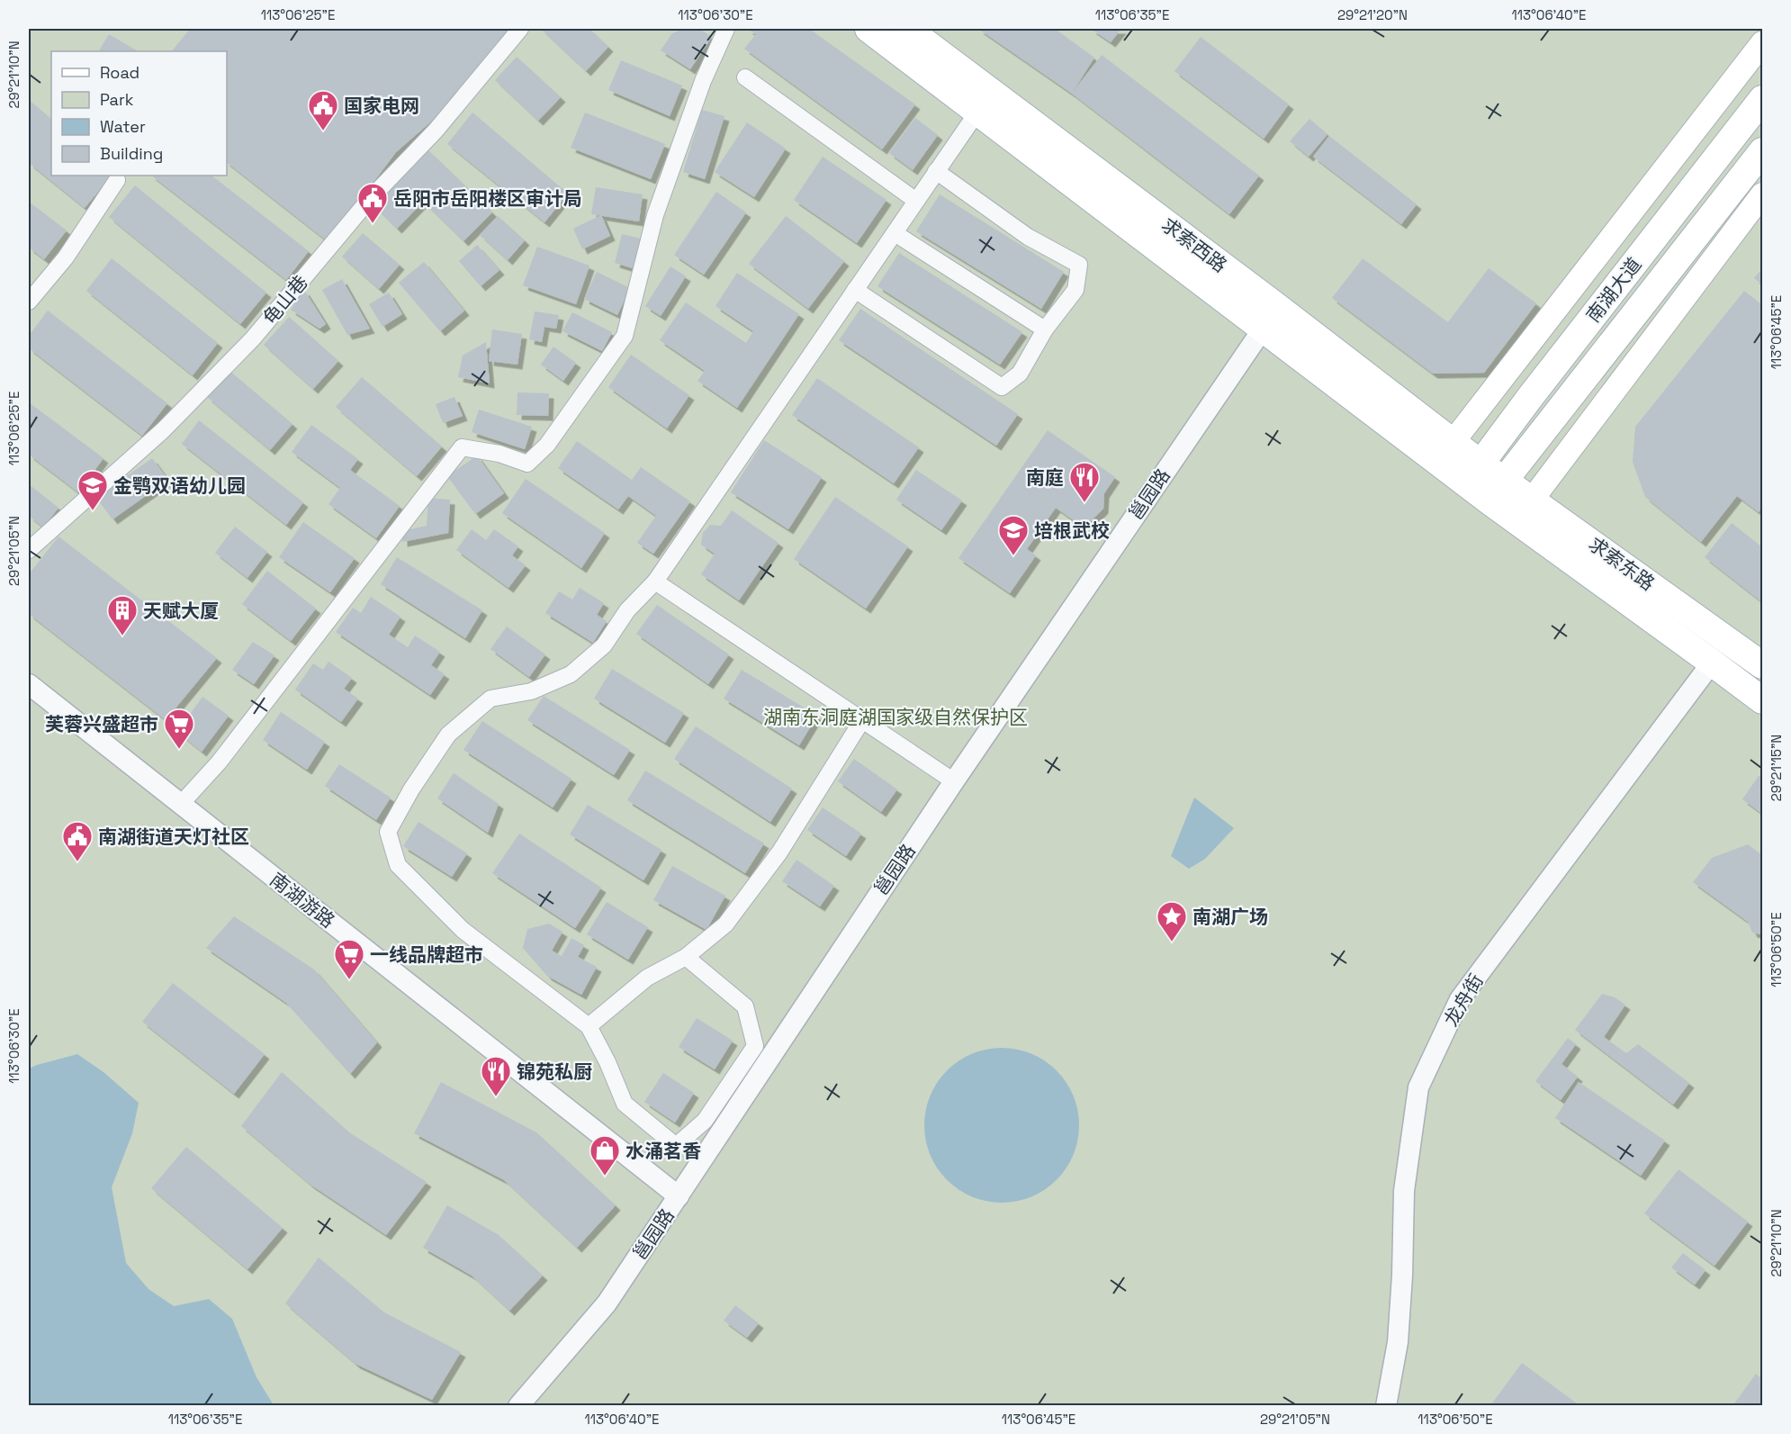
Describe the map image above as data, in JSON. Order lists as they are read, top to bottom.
{
  "streets": {
    "main road": ["求索西路", "南湖大道", "求索东路"],
    "street": [
      "龟山巷",
      "邕园路",
      "南湖游路",
      "龙舟街"
    ]
  },
  "crossings": [
    ["求索西路", "南湖大道"],
    ["求索西路", "邕园路"],
    ["求索西路", "求索东路"],
    ["南湖大道", "求索东路"],
    ["邕园路", "南湖游路"]
  ],
  "parks": ["湖南东洞庭湖国家级自然保护区"],
  "places": {
    "public building": ["国家电网", "岳阳市岳阳楼区审计局", "南湖街道天灯社区"],
    "restaurant": ["南庭", "锦苑私厨"],
    "school or university": ["金鹗双语幼儿园", "培根武校"],
    "building": ["天赋大厦"],
    "supermarket": ["芙蓉兴盛超市", "一线品牌超市"],
    "place": ["南湖广场"],
    "shop": ["水涌茗香"]
  },
  "legend": [
    "Road",
    "Park",
    "Water",
    "Building"
  ],
  "coordinates": [
    "113°06'25\"E",
    "113°06'30\"E",
    "113°06'35\"E",
    "29°21'20\"N",
    "113°06'40\"E",
    "29°21'10\"N",
    "113°06'45\"E",
    "29°21'05\"N",
    "29°21'15\"N",
    "113°06'50\"E"
  ]
}
